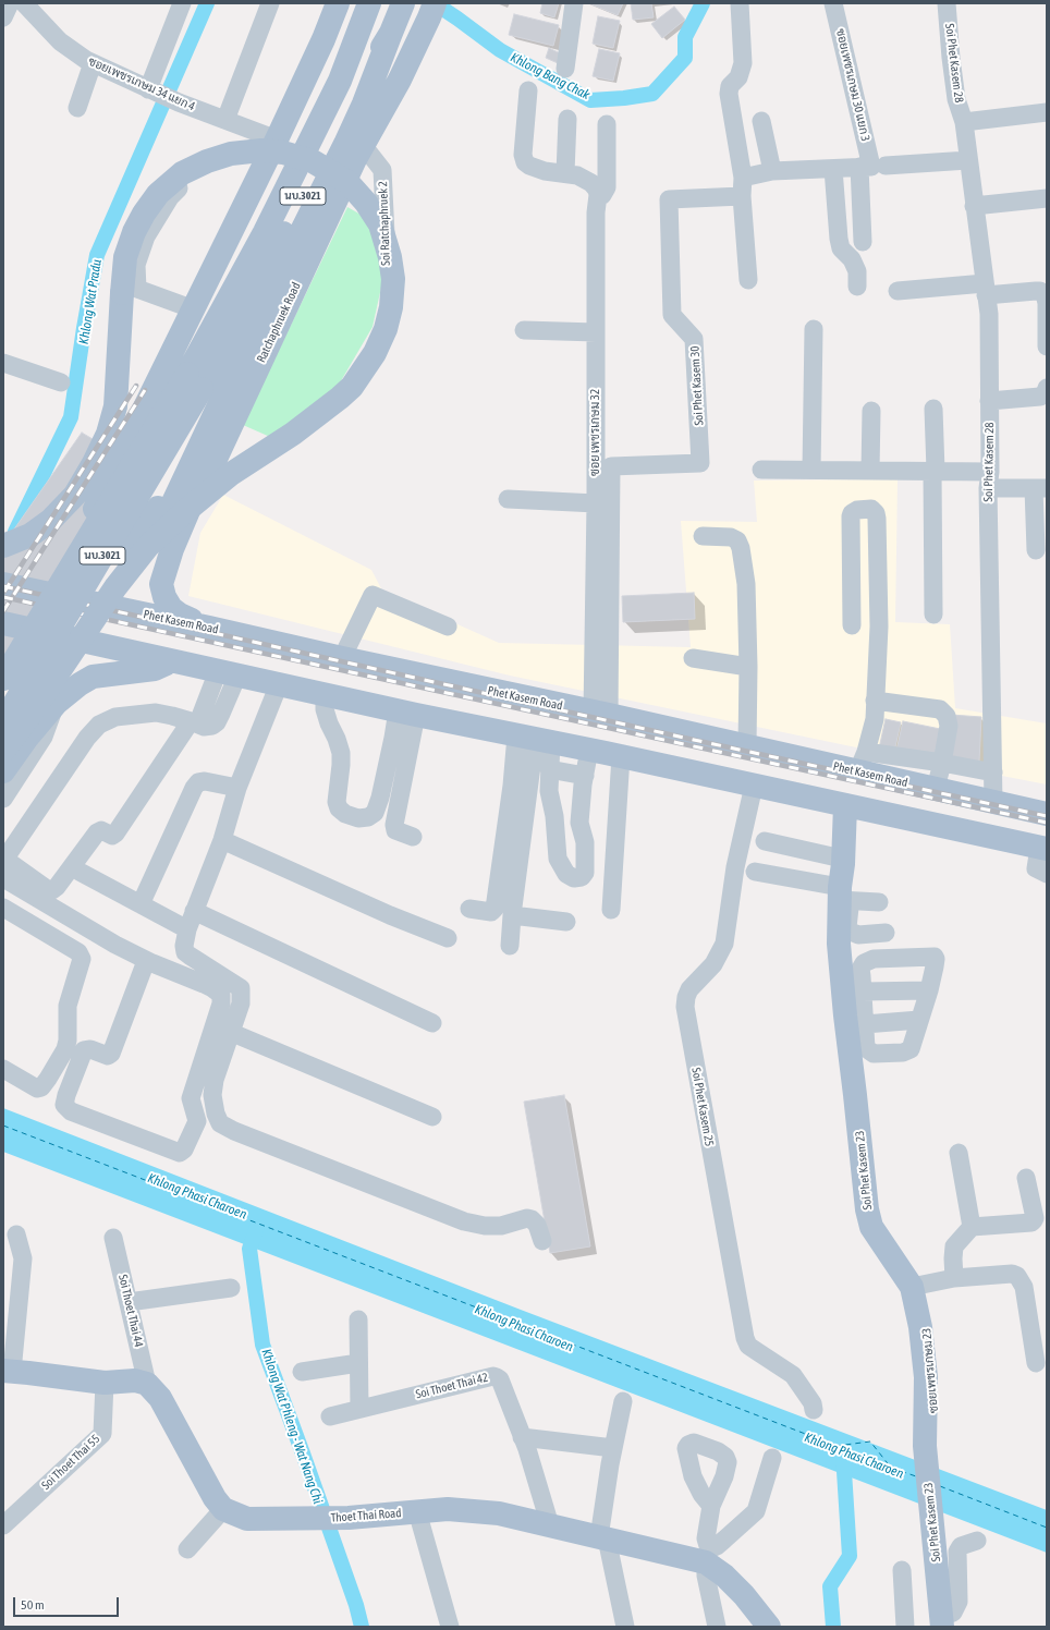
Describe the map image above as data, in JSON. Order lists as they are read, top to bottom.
{
  "streets": {
    "main road": [
      "นบ.3021",
      "Ratchaphruek Road",
      "Phet Kasem Road",
      "Soi Phet Kasem 23",
      "Thoet Thai Road"
    ],
    "street": [
      "Soi Phet Kasem 28",
      "ซอยเพชรเกษม 34 แยก 4",
      "ซอยเพชรเกษม 30 แยก 3",
      "Soi Ratchaphruek 2",
      "Soi Phet Kasem 30",
      "ซอย เพชรเกษม 32",
      "Soi Phet Kasem 25",
      "Soi Thoet Thai 44",
      "Soi Thoet Thai 42",
      "Soi Thoet Thai 55"
    ]
  },
  "crossings": [
    ["Soi Phet Kasem 28", "Soi Phet Kasem 30"],
    ["Soi Phet Kasem 28", "Phet Kasem Road"],
    ["ซอยเพชรเกษม 30 แยก 3", "Soi Phet Kasem 30"],
    ["Soi Ratchaphruek 2", "Ratchaphruek Road"],
    ["Ratchaphruek Road", "Phet Kasem Road"],
    ["Soi Phet Kasem 30", "ซอย เพชรเกษม 32"],
    ["Soi Phet Kasem 30", "Phet Kasem Road"],
    ["ซอย เพชรเกษม 32", "Phet Kasem Road"],
    ["Soi Thoet Thai 42", "Thoet Thai Road"]
  ],
  "water": [
    "Khlong Bang Chak",
    "Khlong Wat Pradu",
    "Khlong Phasi Charoen",
    "Khlong Wat Phleng - Wat Nang Chi"
  ],
  "scale_bar": "50 m"
}
